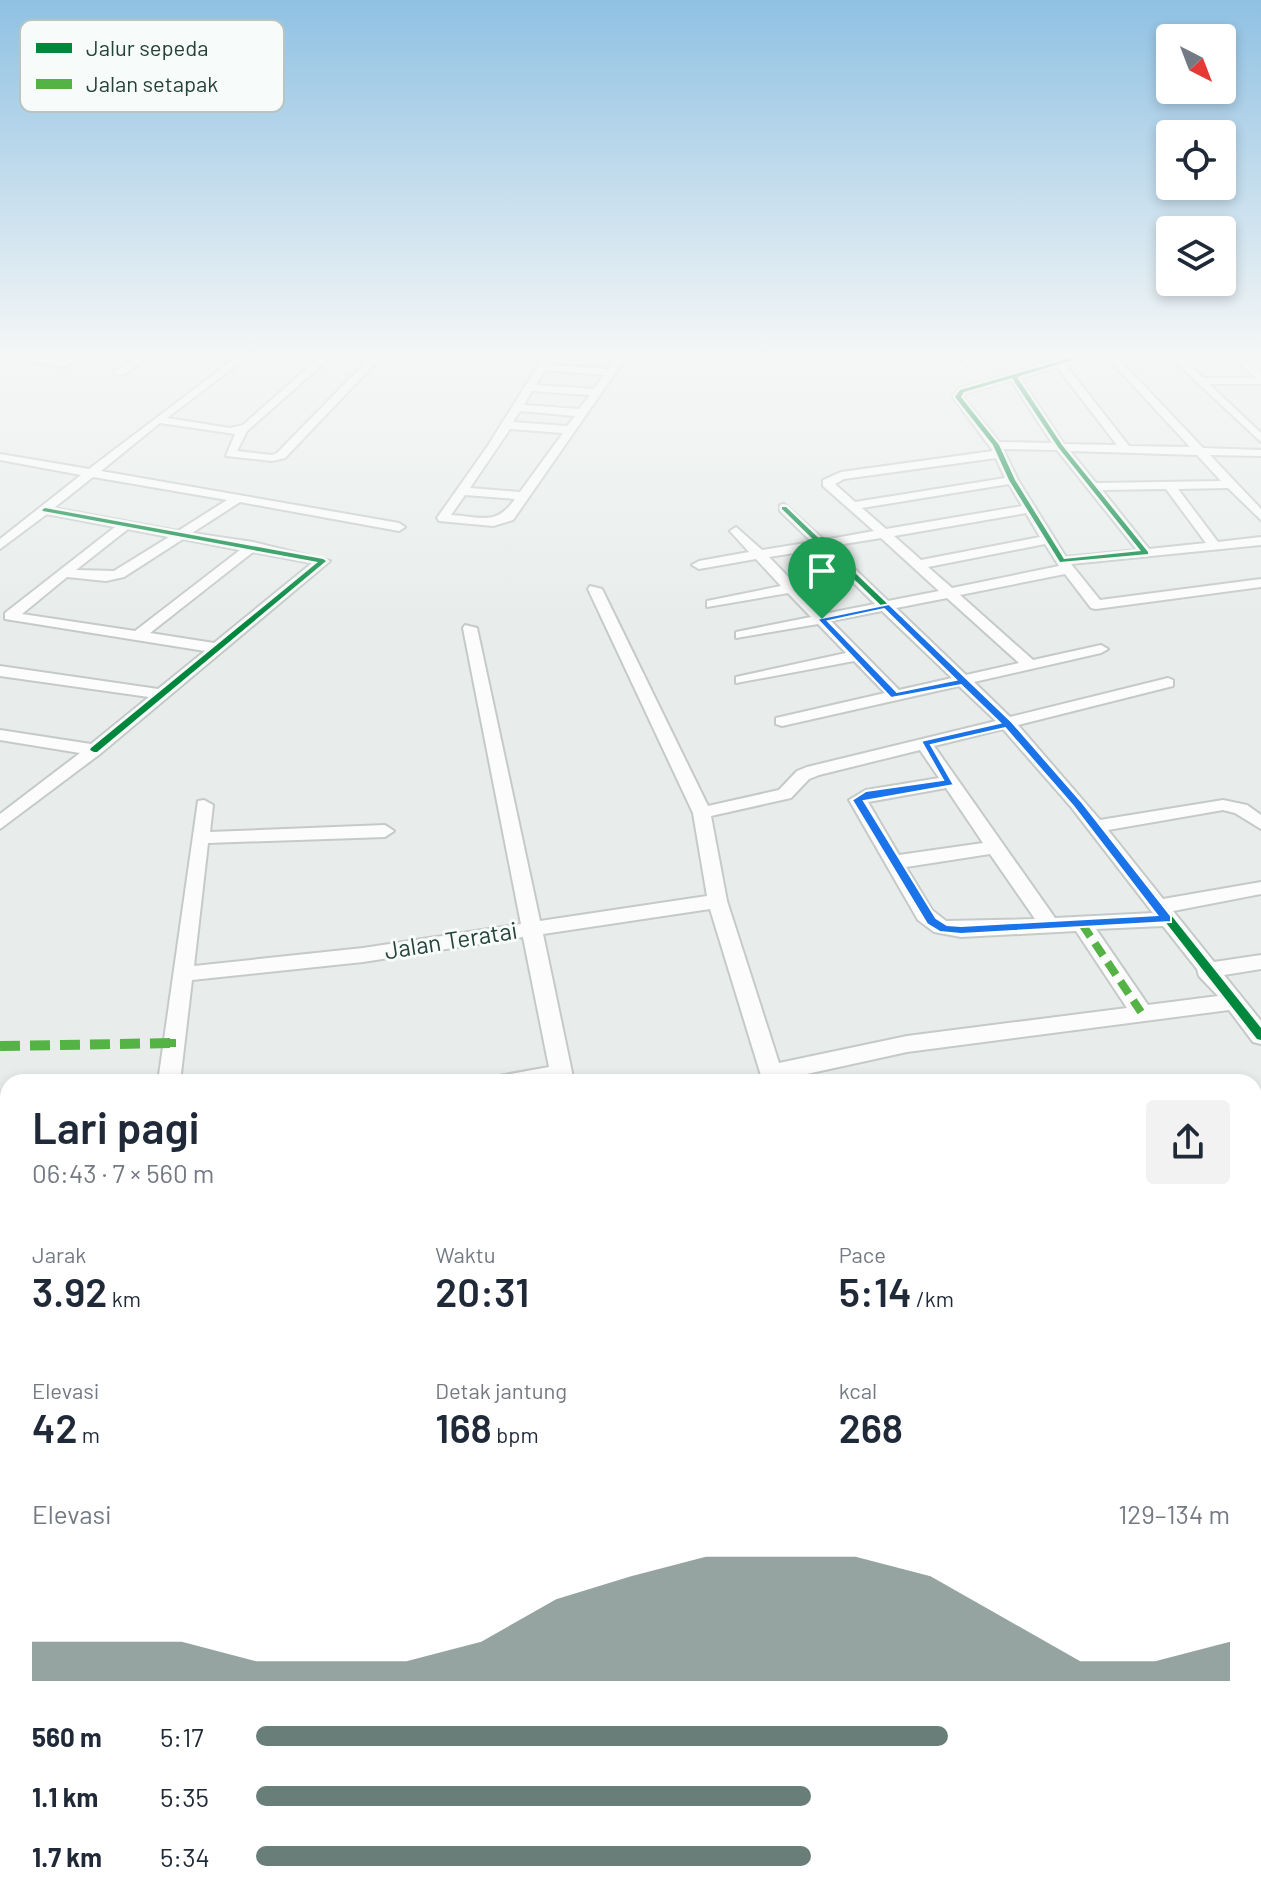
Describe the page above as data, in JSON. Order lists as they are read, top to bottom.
{
  "streets": {
    "street": ["Jalan Teratai"]
  },
  "legend": ["Jalur sepeda", "Jalan setapak"],
  "north": "bottom right",
  "page": {
    "heading": ["Lari pagi", "06:43 · 7 × 560 m"],
    "stats": [
      ["Jarak", "3.92 km"],
      ["Waktu", "20:31"],
      ["Pace", "5:14 /km"],
      ["Elevasi", "42 m"],
      ["Detak jantung", "168 bpm"],
      ["kcal", "268"]
    ],
    "chart": ["Elevasi", "129–134 m"],
    "list": [
      {
        "name": "560 m",
        "note": "5:17"
      },
      {
        "name": "1.1 km",
        "note": "5:35"
      },
      {
        "name": "1.7 km",
        "note": "5:34"
      }
    ]
  }
}
